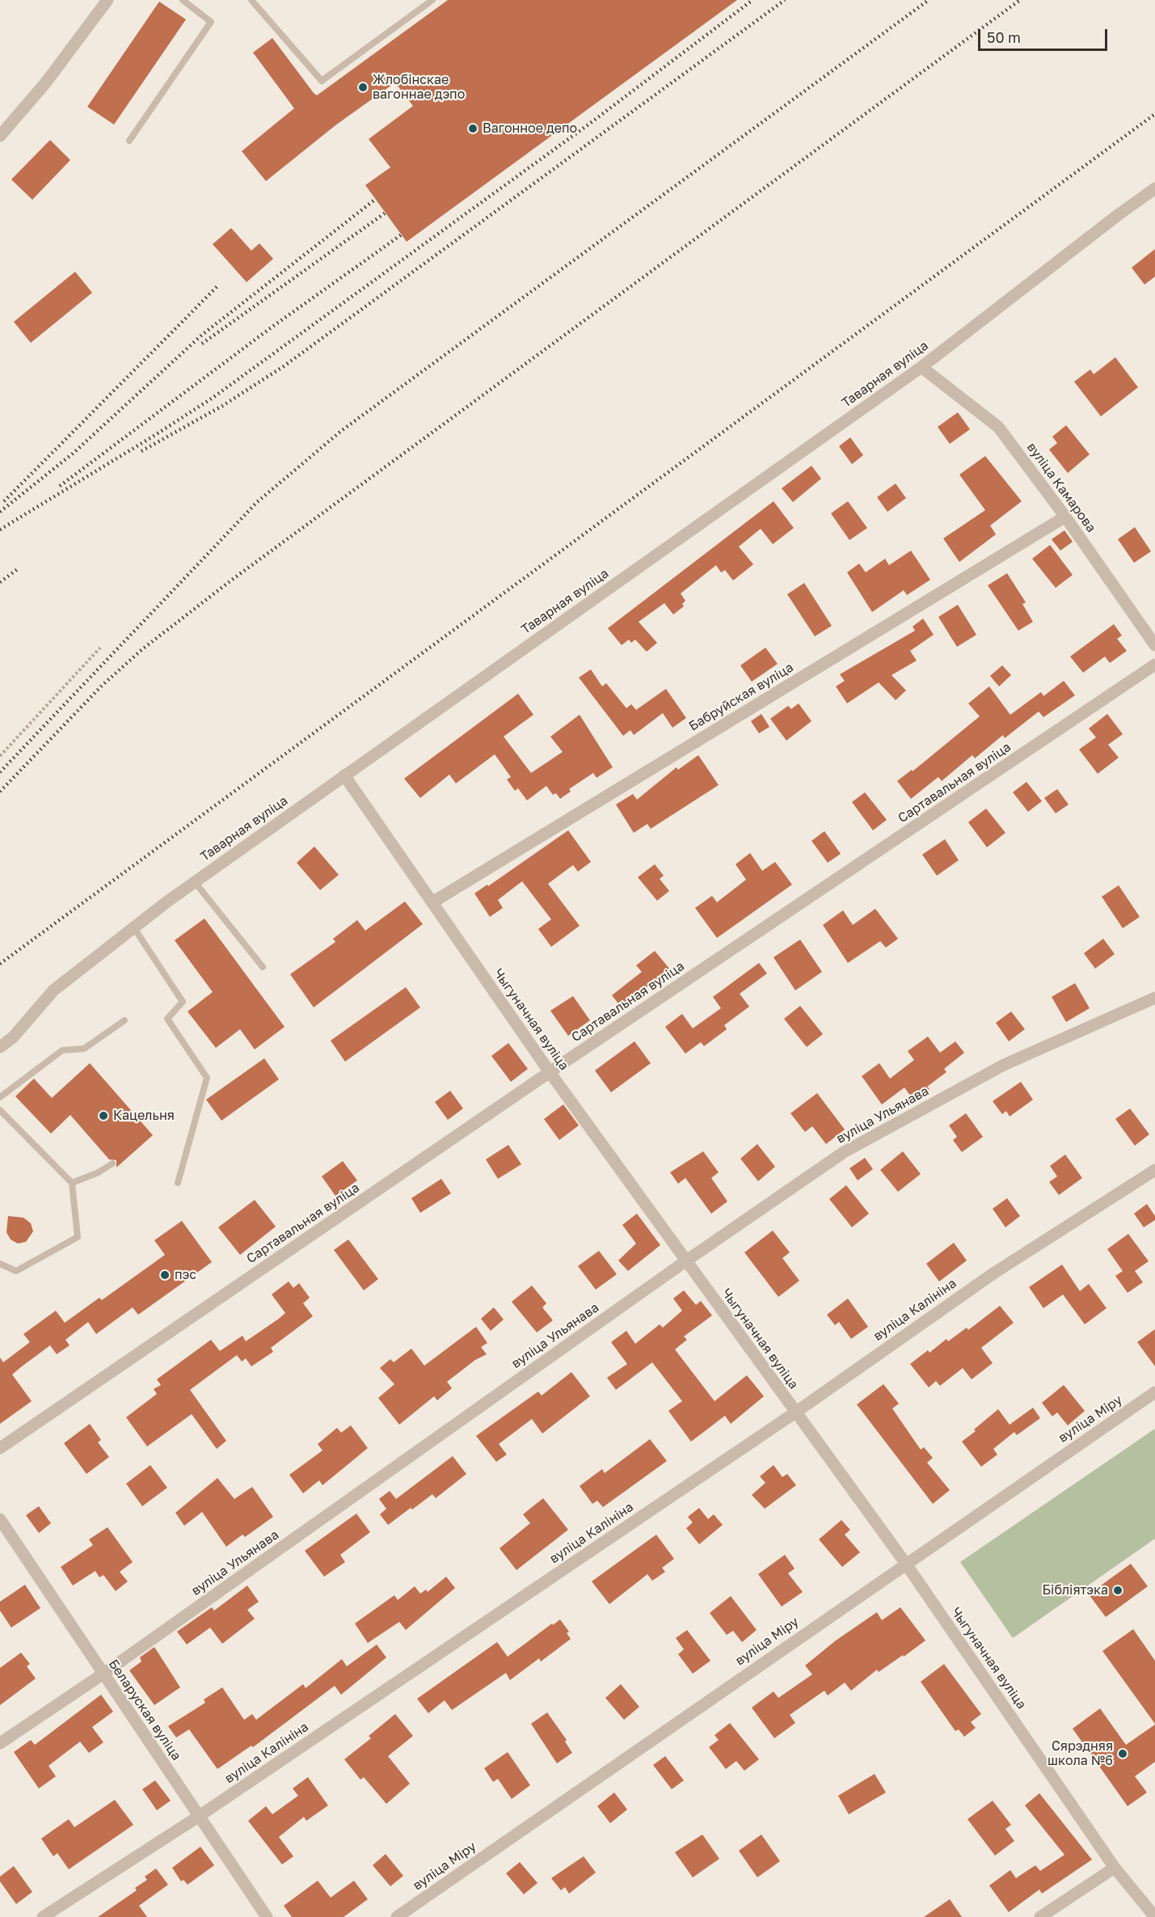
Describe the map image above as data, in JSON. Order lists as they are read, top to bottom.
{
  "streets": {
    "street": [
      "Таварная вуліца",
      "вуліца Камарова",
      "Бабруйская вуліца",
      "Сартавальная вуліца",
      "Чыгуначная вуліца",
      "вуліца Ульянава",
      "вуліца Калініна",
      "вуліца Міру",
      "Беларуская вуліца"
    ]
  },
  "crossings": [
    ["Таварная вуліца", "вуліца Камарова"],
    ["Таварная вуліца", "Чыгуначная вуліца"],
    ["вуліца Камарова", "Бабруйская вуліца"],
    ["Бабруйская вуліца", "Чыгуначная вуліца"],
    ["Сартавальная вуліца", "Чыгуначная вуліца"],
    ["Чыгуначная вуліца", "вуліца Ульянава"],
    ["Чыгуначная вуліца", "вуліца Калініна"],
    ["Чыгуначная вуліца", "вуліца Міру"],
    ["вуліца Ульянава", "Беларуская вуліца"],
    ["вуліца Калініна", "Беларуская вуліца"]
  ],
  "places": [
    "Жлобінскае вагоннае дэпо",
    "Вагонное депо",
    "Кацельня",
    "пэс",
    "Бібліятэка",
    "Сярэдняя школа №6"
  ],
  "scale_bar": "50 m"
}
